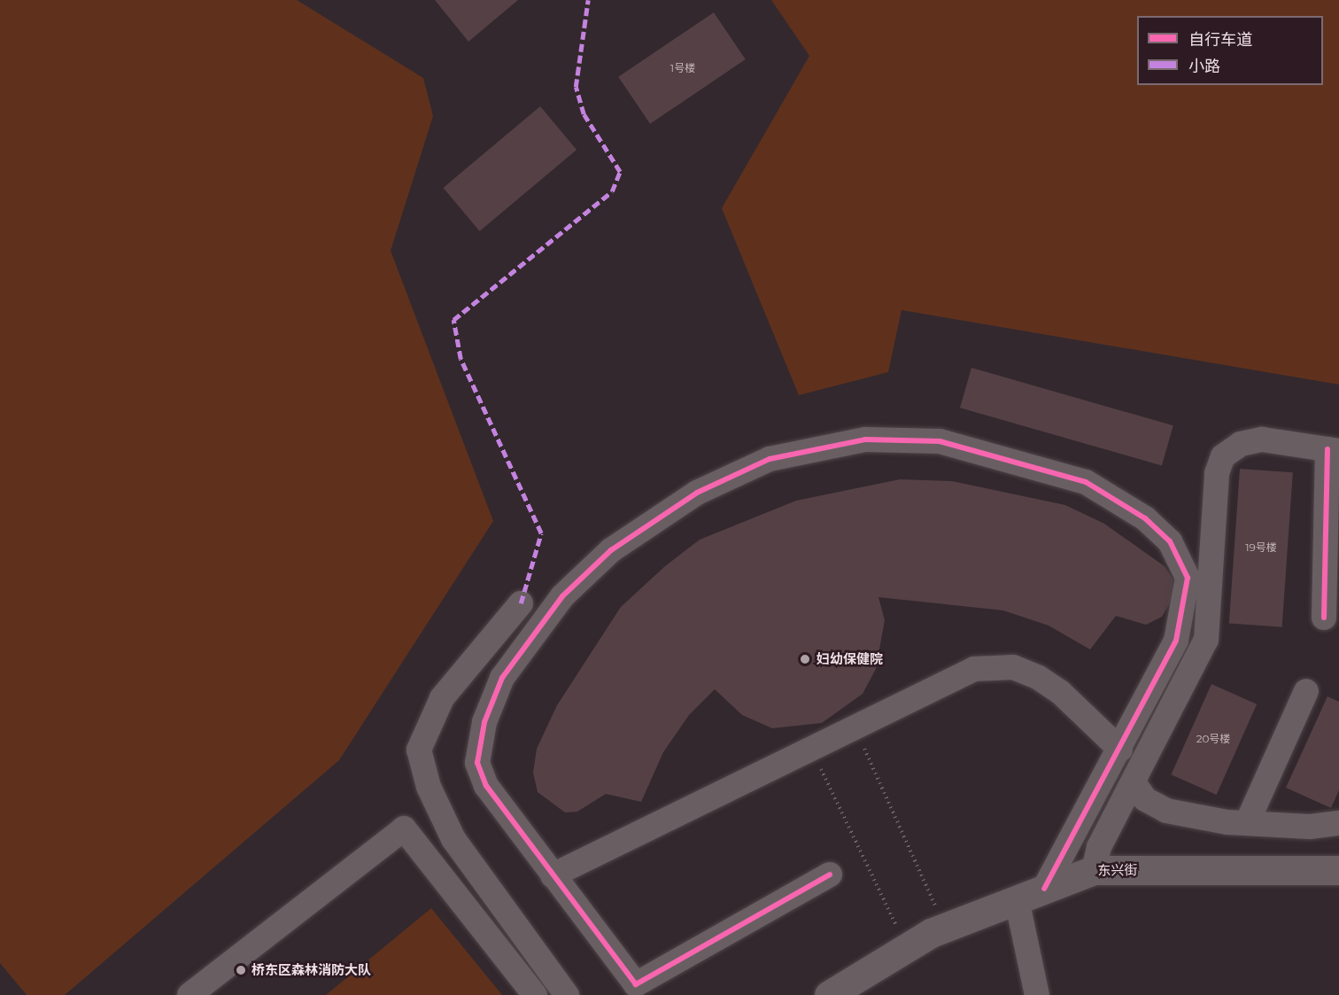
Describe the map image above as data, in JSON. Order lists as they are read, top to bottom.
{
  "streets": {
    "street": ["东兴街"]
  },
  "places": ["妇幼保健院", "桥东区森林消防大队"],
  "house_numbers": ["1号楼", "19号楼", "20号楼"],
  "legend": ["自行车道", "小路"]
}
